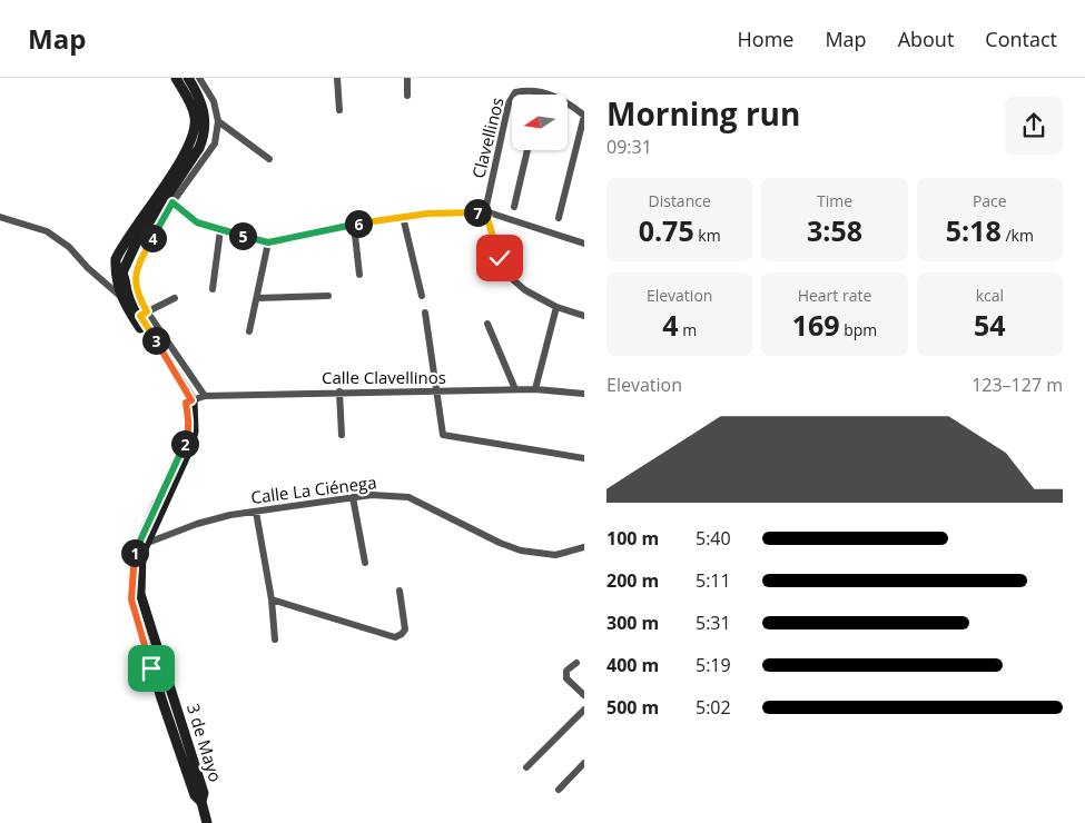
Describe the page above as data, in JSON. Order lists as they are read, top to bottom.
{
  "streets": {
    "main road": ["3 de Mayo"],
    "street": ["Clavellinos", "Calle Clavellinos", "Calle La Ciénega"]
  },
  "crossings": [
    ["Calle Clavellinos", "3 de Mayo"],
    ["Calle La Ciénega", "3 de Mayo"]
  ],
  "north": "left",
  "page": {
    "header": "Map",
    "nav": [
      "Home",
      "Map",
      "About",
      "Contact"
    ],
    "heading": ["Morning run", "09:31"],
    "stats": [
      ["Distance", "0.75 km"],
      ["Time", "3:58"],
      ["Pace", "5:18 /km"],
      ["Elevation", "4 m"],
      ["Heart rate", "169 bpm"],
      ["kcal", "54"]
    ],
    "pins": [
      "7",
      "6",
      "5",
      "4",
      "3",
      "2",
      "1"
    ],
    "chart": ["Elevation", "123–127 m"],
    "list": [
      {
        "name": "100 m",
        "note": "5:40"
      },
      {
        "name": "200 m",
        "note": "5:11"
      },
      {
        "name": "300 m",
        "note": "5:31"
      },
      {
        "name": "400 m",
        "note": "5:19"
      },
      {
        "name": "500 m",
        "note": "5:02"
      }
    ]
  }
}
